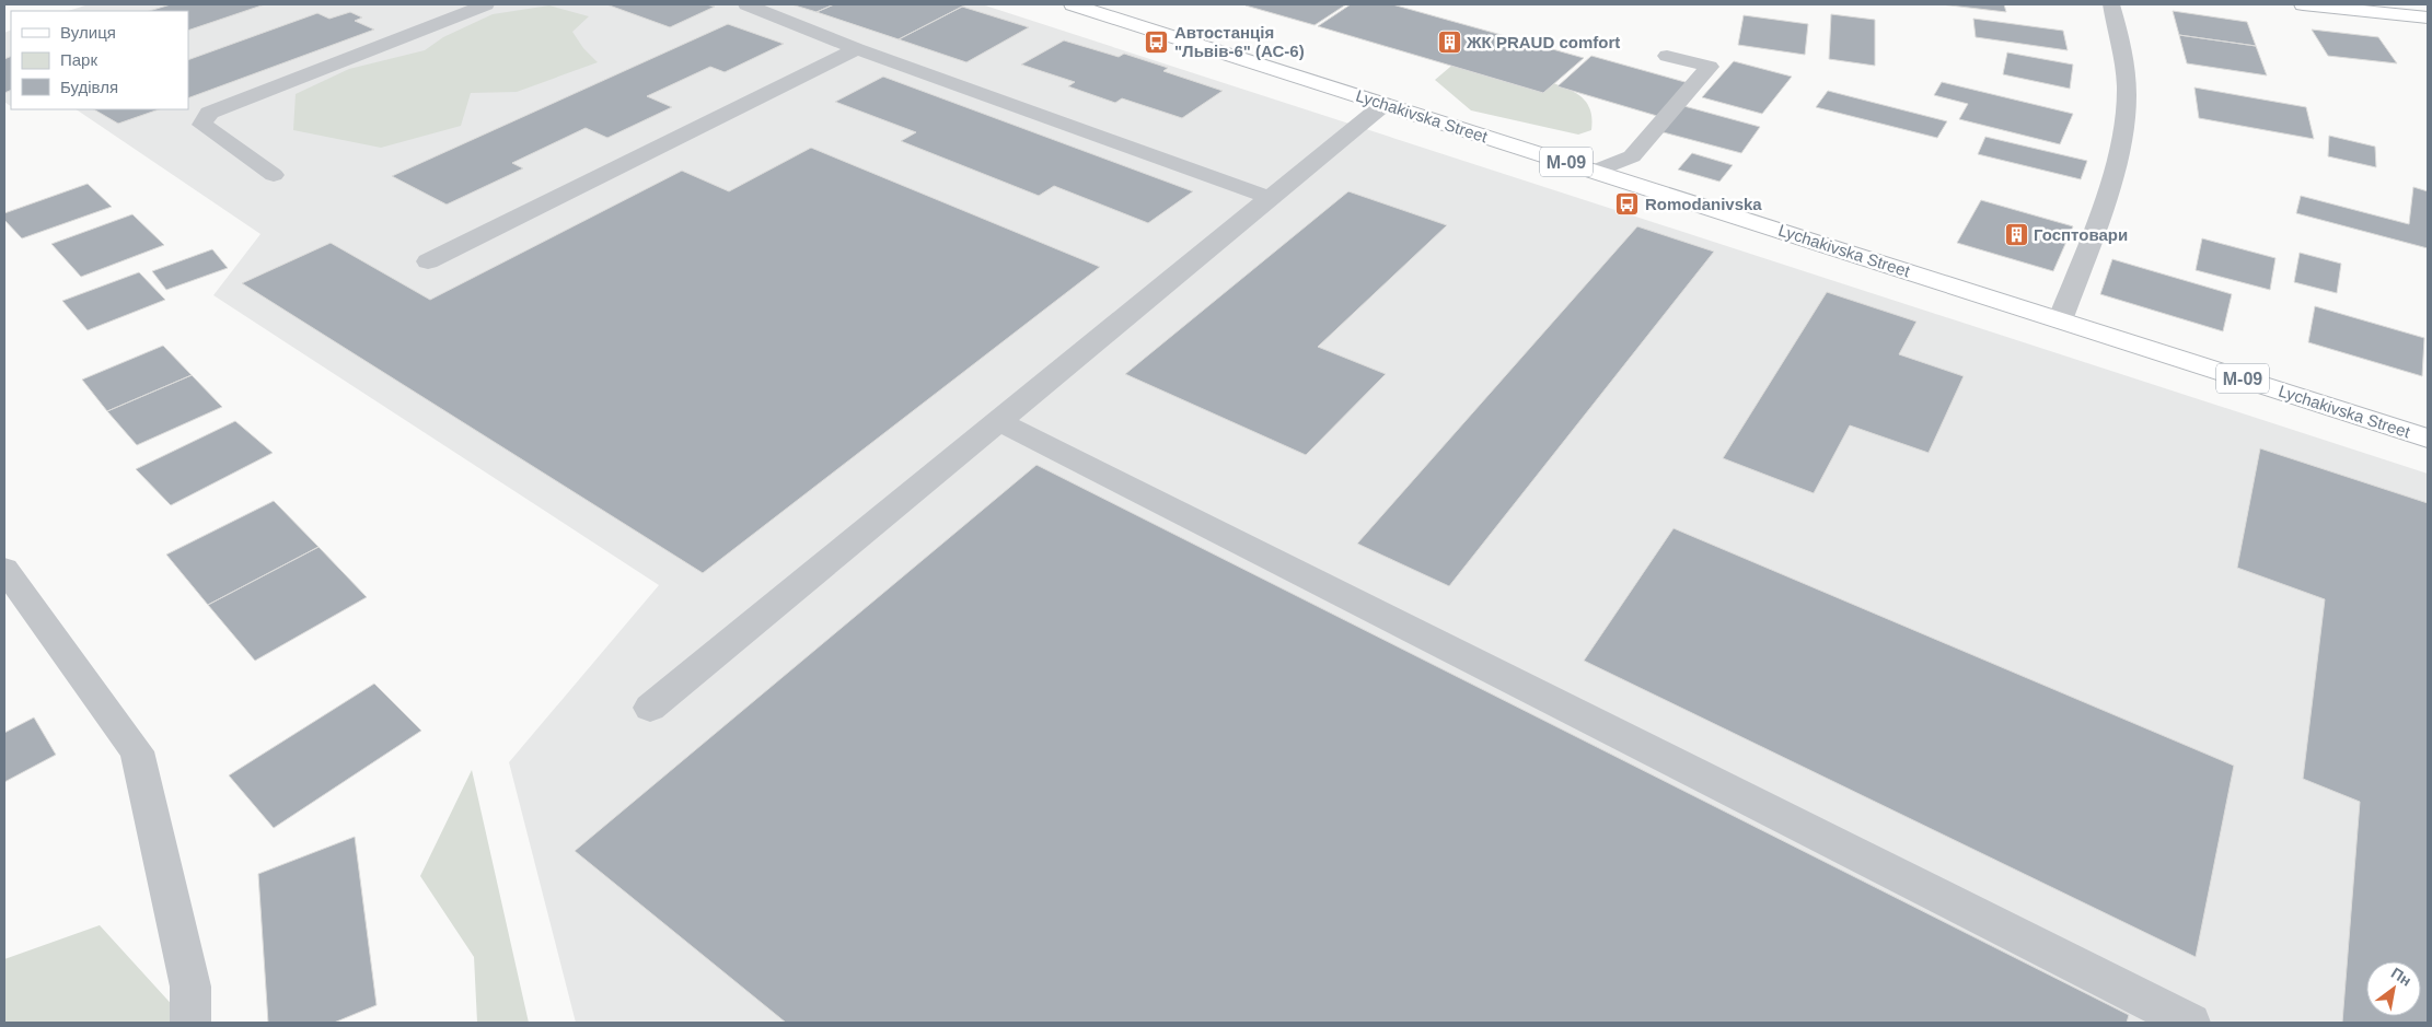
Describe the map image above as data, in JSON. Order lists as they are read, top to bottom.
{
  "streets": {
    "main road": ["Lychakivska Street", "М-09"]
  },
  "places": {
    "bus stop": ["Автостанція \"Львів-6\" (АС-6)", "Romodanivska"],
    "building": ["ЖК PRAUD comfort", "Госптовари"]
  },
  "legend": ["Вулиця", "Парк", "Будівля"],
  "north": "top right"
}
